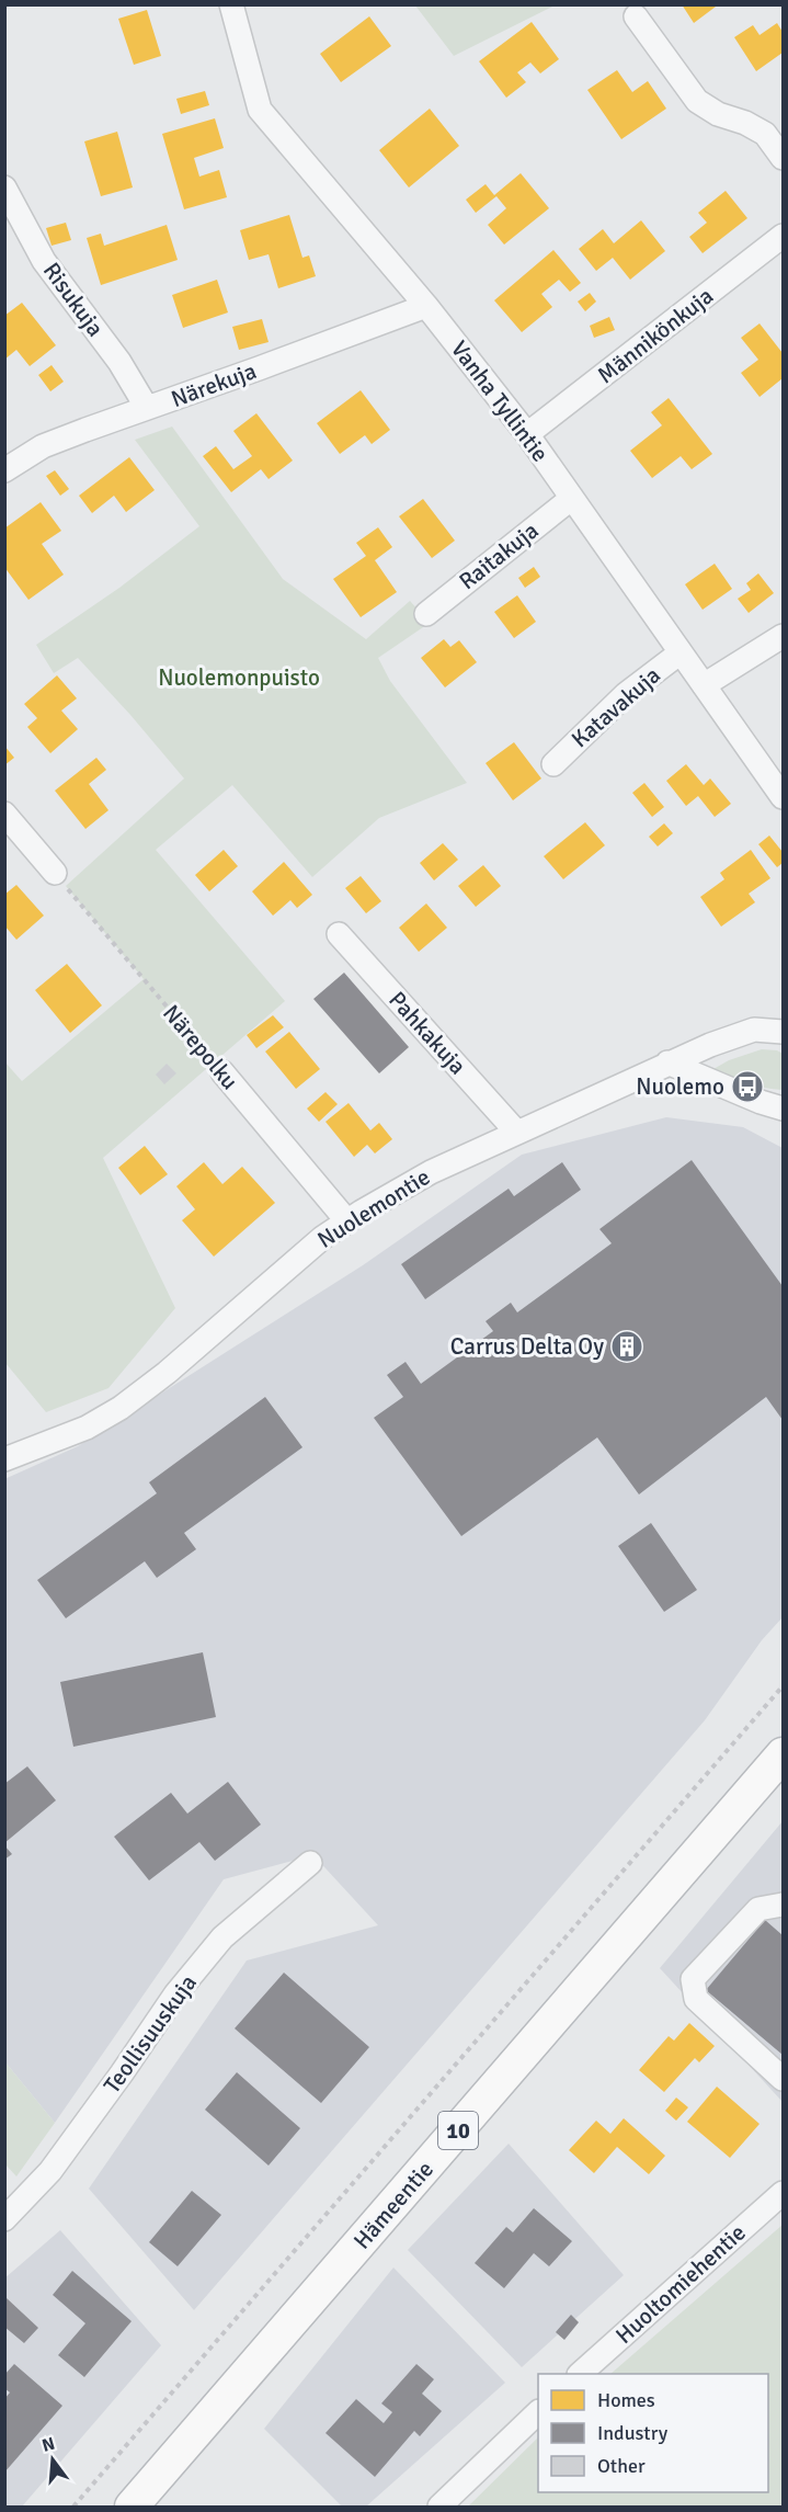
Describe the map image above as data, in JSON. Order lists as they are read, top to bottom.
{
  "streets": {
    "highway": ["10", "Hämeentie"],
    "street": [
      "Risukuja",
      "Männikönkuja",
      "Närekuja",
      "Vanha Tyllintie",
      "Raitakuja",
      "Katavakuja",
      "Pahkakuja",
      "Närepolku",
      "Nuolemontie",
      "Teollisuuskuja",
      "Huoltomiehentie"
    ]
  },
  "crossings": [
    ["Risukuja", "Närekuja"],
    ["Männikönkuja", "Vanha Tyllintie"],
    ["Närekuja", "Vanha Tyllintie"],
    ["Vanha Tyllintie", "Raitakuja"],
    ["Vanha Tyllintie", "Katavakuja"],
    ["Pahkakuja", "Nuolemontie"],
    ["Närepolku", "Nuolemontie"]
  ],
  "parks": ["Nuolemonpuisto"],
  "places": {
    "bus stop": ["Nuolemo"],
    "building": ["Carrus Delta Oy"]
  },
  "legend": ["Homes", "Industry", "Other"],
  "north": "top"
}
